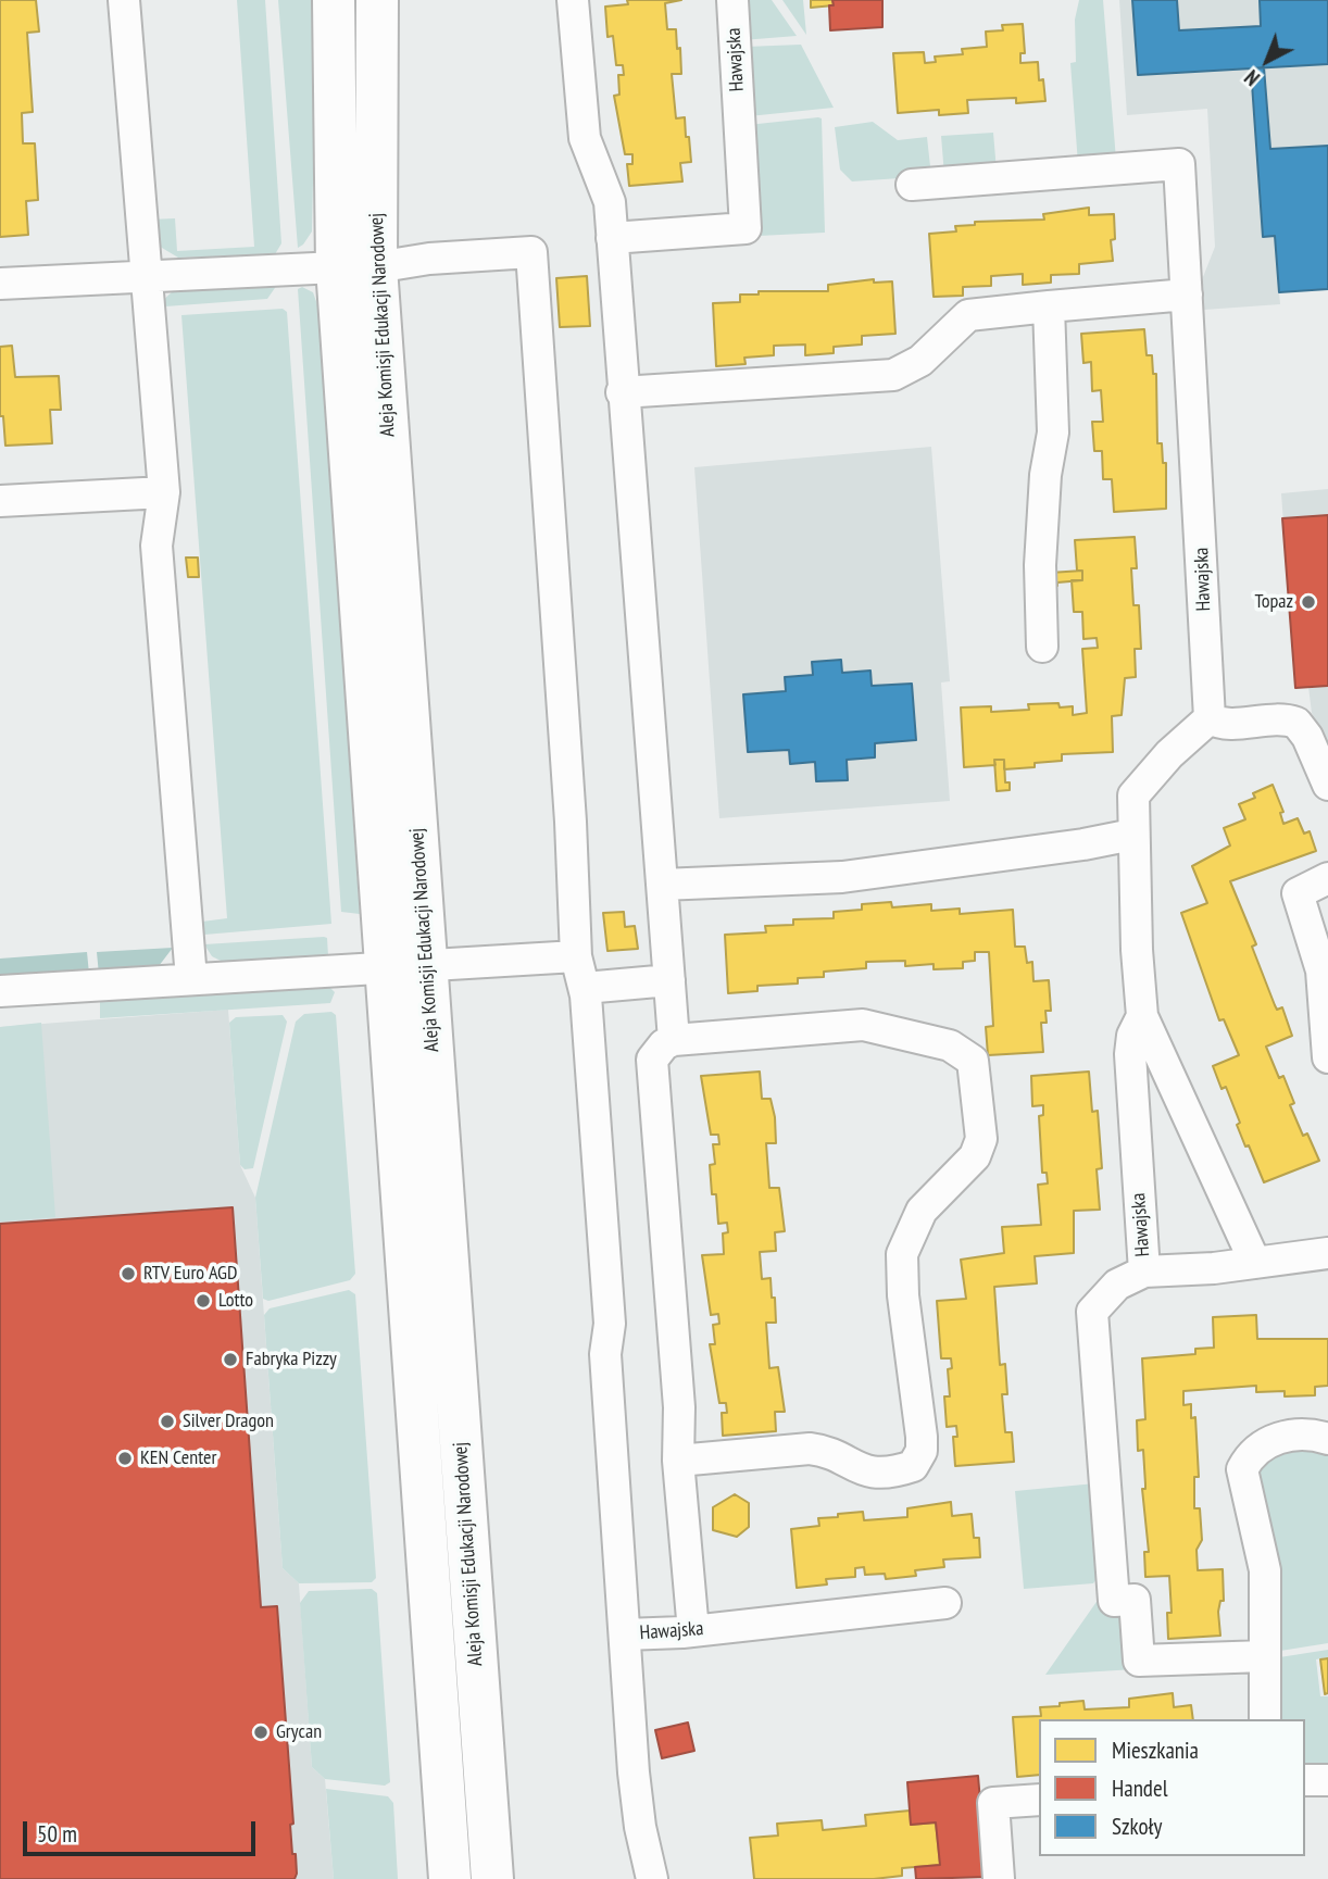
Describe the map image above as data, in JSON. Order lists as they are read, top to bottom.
{
  "streets": {
    "main road": ["Aleja Komisji Edukacji Narodowej"],
    "street": ["Hawajska"]
  },
  "places": [
    "Topaz",
    "RTV Euro AGD",
    "Lotto",
    "Fabryka Pizzy",
    "Silver Dragon",
    "KEN Center",
    "Grycan"
  ],
  "legend": ["Mieszkania", "Handel", "Szkoły"],
  "scale_bar": "50 m",
  "north": "bottom left"
}
